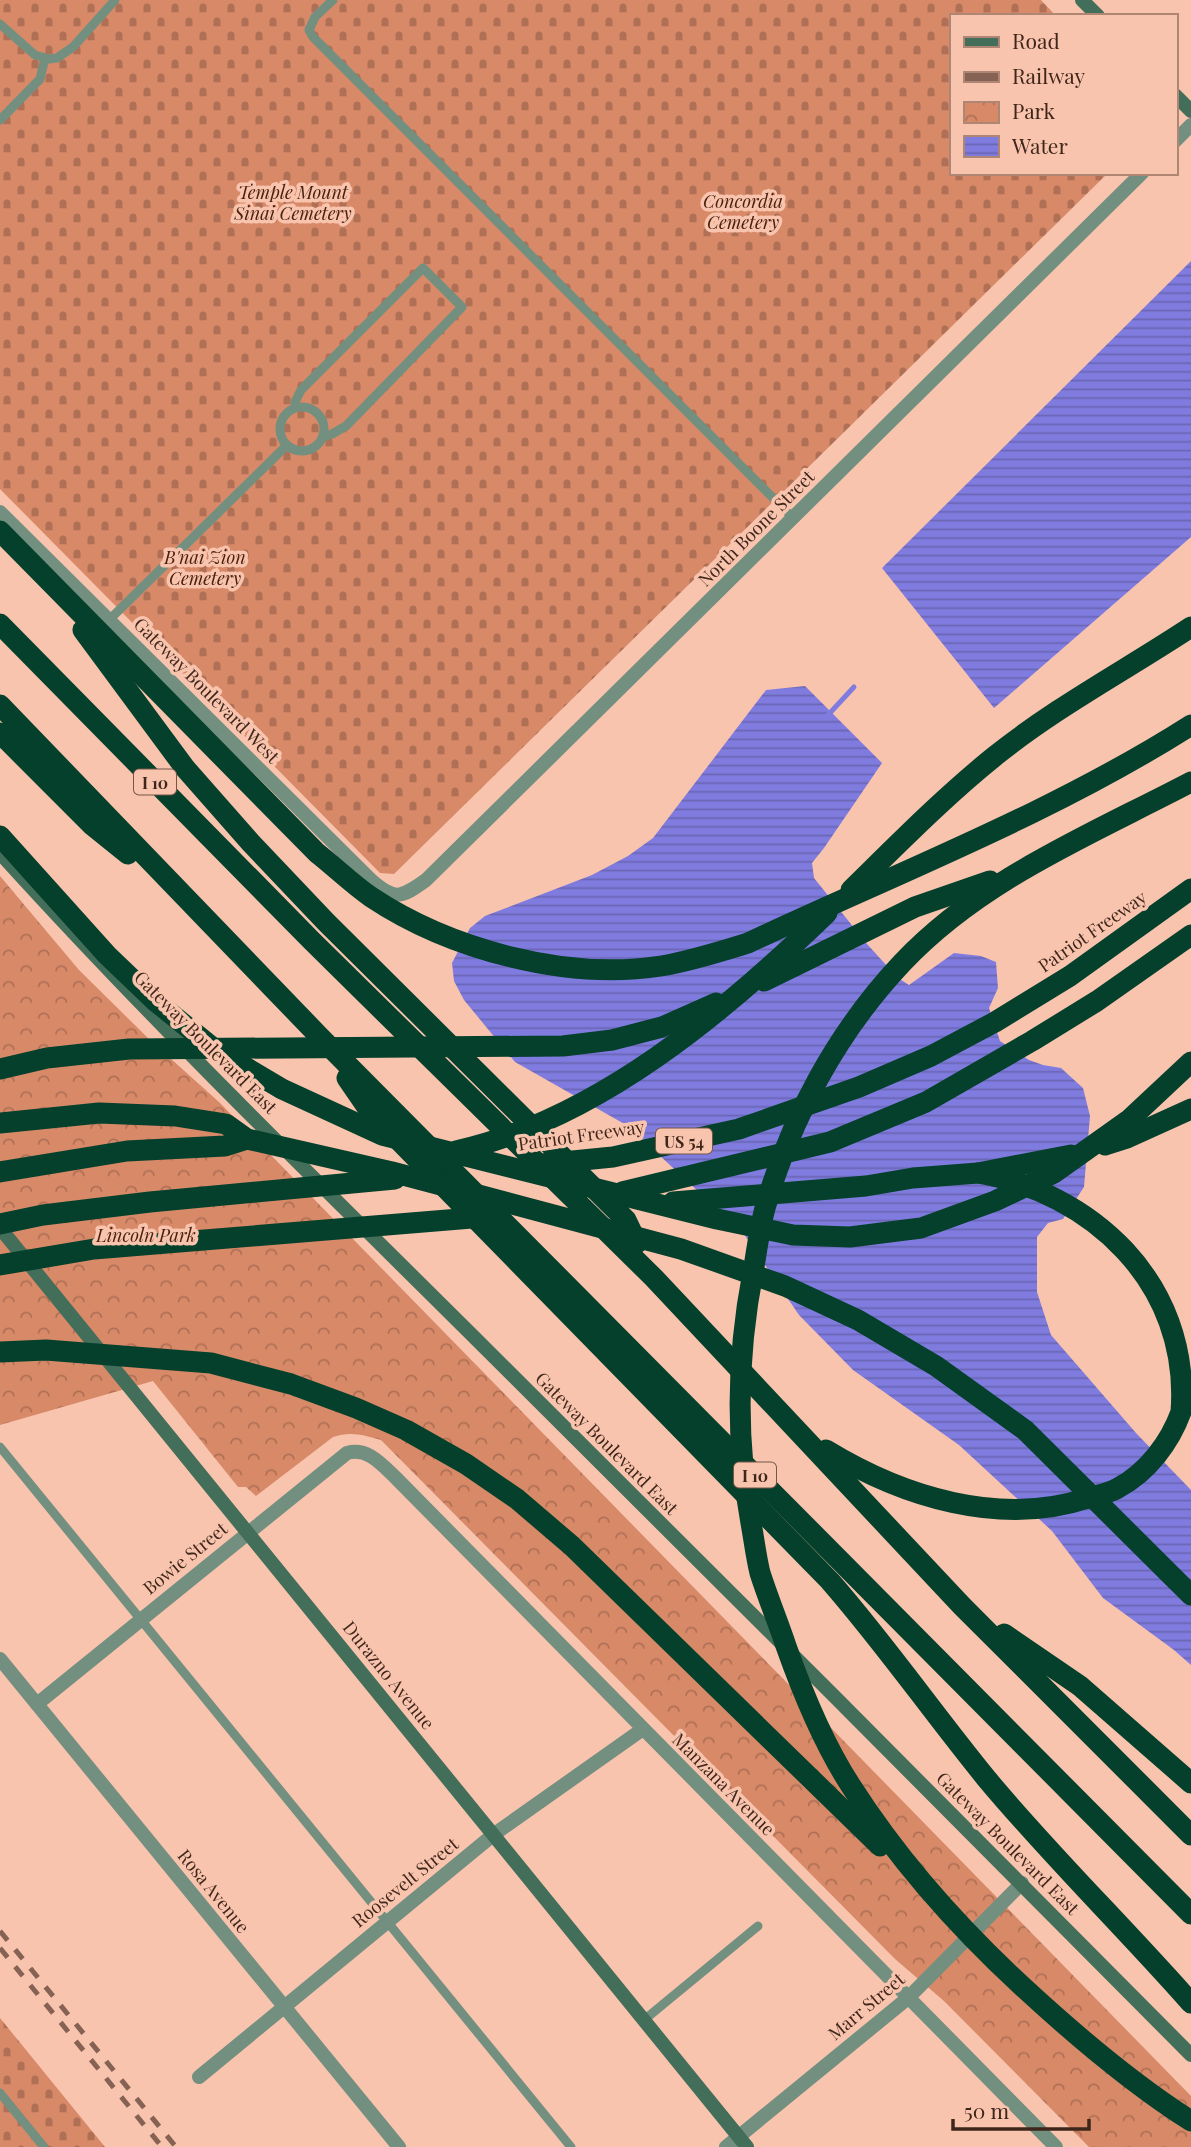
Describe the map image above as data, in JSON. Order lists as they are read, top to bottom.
{
  "streets": {
    "highway": ["I 10", "Patriot Freeway", "US 54"],
    "main road": ["Gateway Boulevard East", "Durazno Avenue"],
    "street": [
      "North Boone Street",
      "Gateway Boulevard West",
      "Bowie Street",
      "Manzana Avenue",
      "Roosevelt Street",
      "Rosa Avenue",
      "Marr Street"
    ]
  },
  "crossings": [
    ["North Boone Street", "Gateway Boulevard West"],
    ["Patriot Freeway", "Durazno Avenue"],
    ["Gateway Boulevard East", "Marr Street"],
    ["Bowie Street", "Durazno Avenue"],
    ["Bowie Street", "Manzana Avenue"],
    ["Bowie Street", "Rosa Avenue"],
    ["Durazno Avenue", "Roosevelt Street"],
    ["Durazno Avenue", "Marr Street"],
    ["Manzana Avenue", "Roosevelt Street"],
    ["Manzana Avenue", "Marr Street"],
    ["Roosevelt Street", "Rosa Avenue"]
  ],
  "parks": [
    "Temple Mount Sinai Cemetery",
    "Concordia Cemetery",
    "B'nai Zion Cemetery",
    "Lincoln Park"
  ],
  "legend": [
    "Road",
    "Railway",
    "Park",
    "Water"
  ],
  "scale_bar": "50 m"
}
